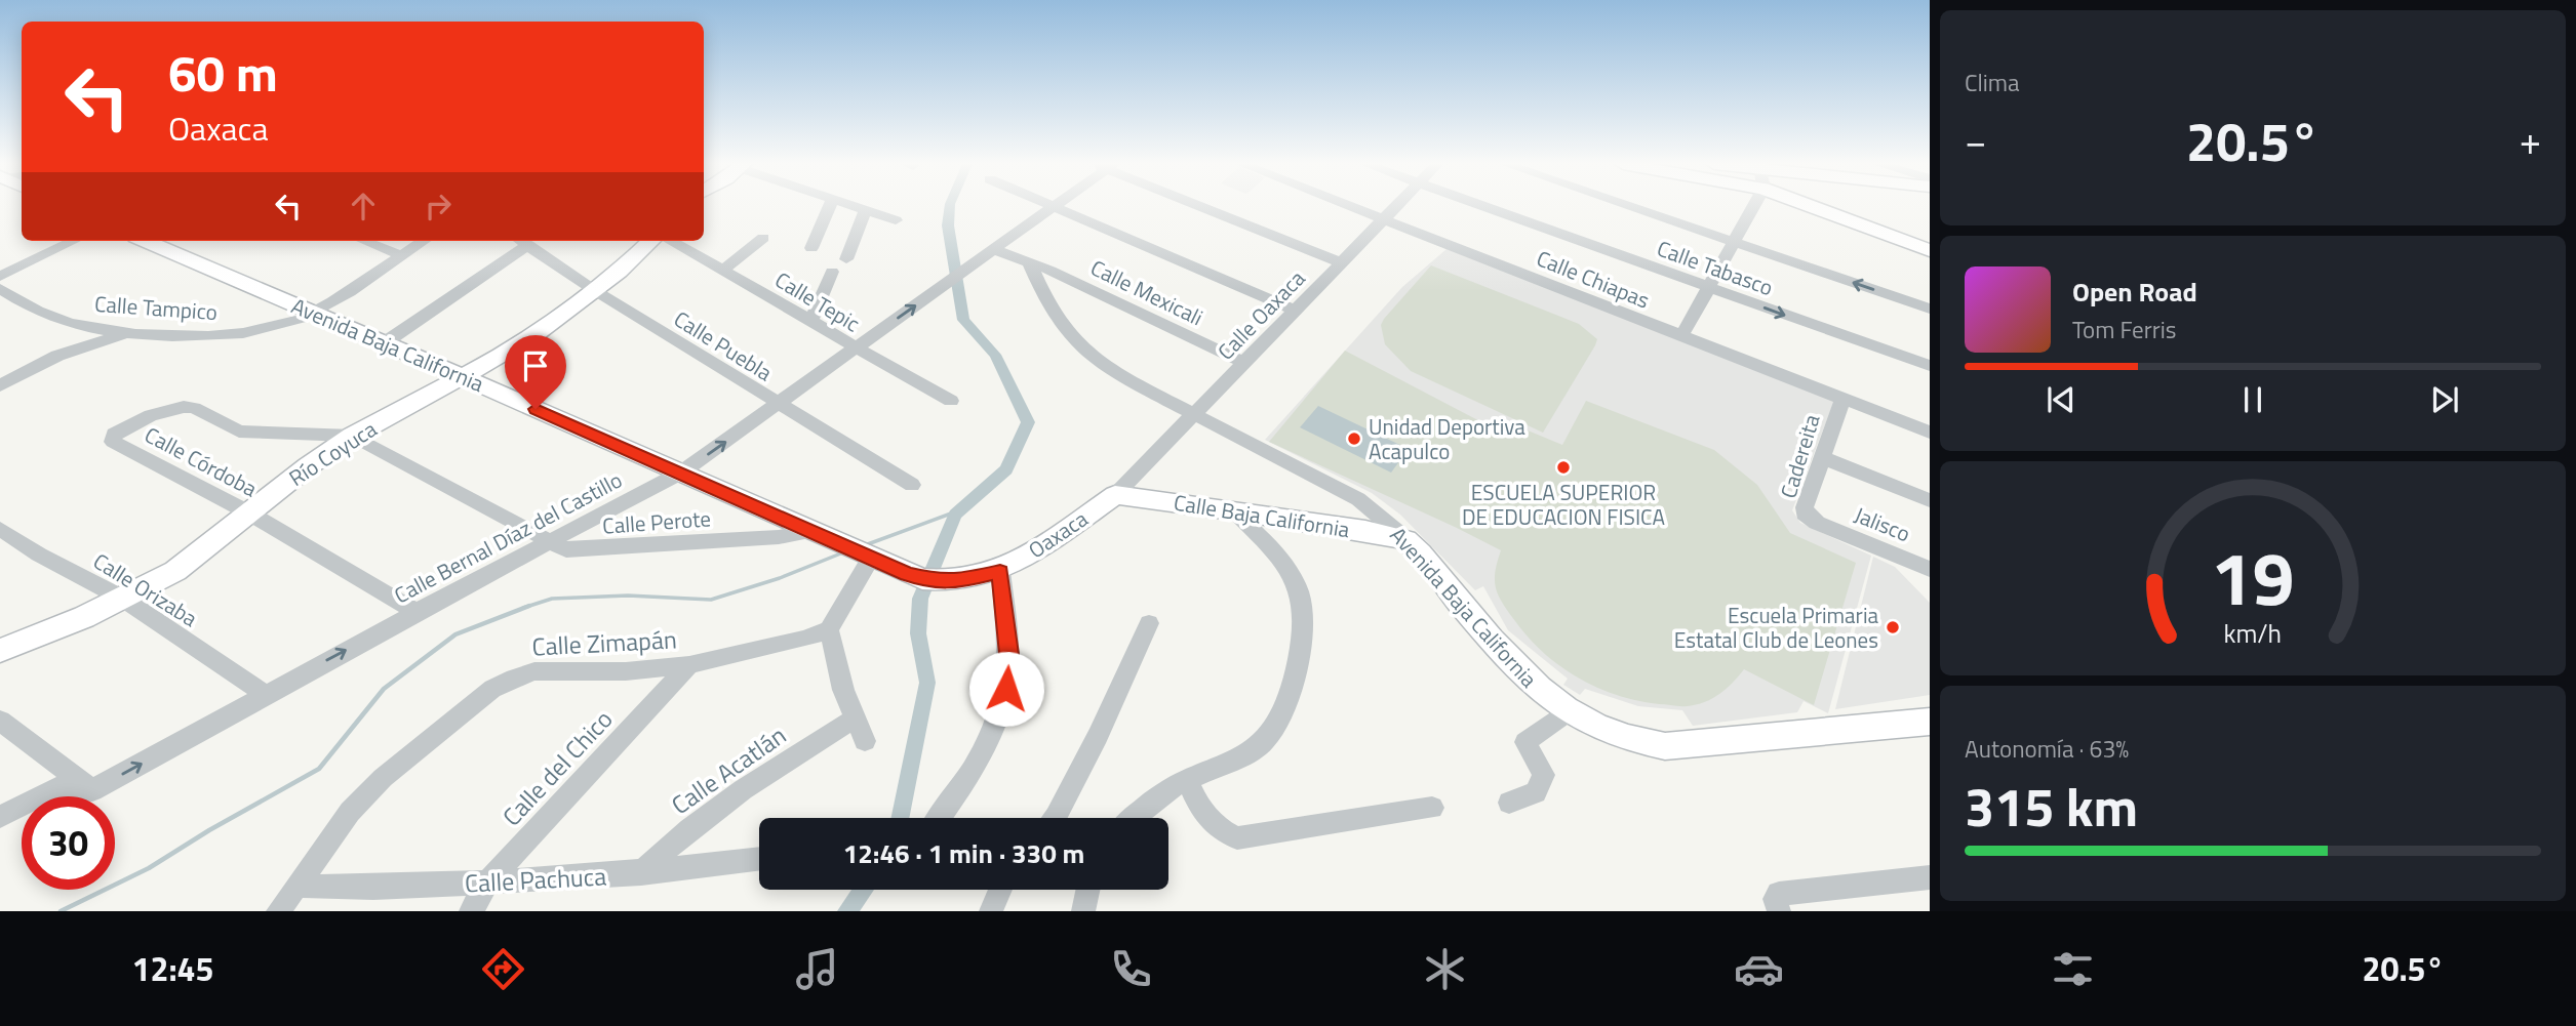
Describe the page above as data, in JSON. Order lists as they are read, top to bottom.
{
  "streets": {
    "main road": [
      "Avenida Baja California",
      "Río Coyuca",
      "Calle Baja California",
      "Oaxaca"
    ],
    "street": [
      "Calle Tabasco",
      "Calle Chiapas",
      "Calle Mexicali",
      "Calle Tepic",
      "Calle Tampico",
      "Calle Oaxaca",
      "Calle Puebla",
      "Cadereita",
      "Calle Córdoba",
      "Calle Perote",
      "Jalisco",
      "Calle Bernal Díaz del Castillo",
      "Calle Orizaba",
      "Calle Zimapán",
      "Calle del Chico",
      "Calle Acatlán",
      "Calle Pachuca"
    ]
  },
  "crossings": [
    ["Calle Chiapas", "Calle Oaxaca"],
    ["Calle Chiapas", "Cadereita"],
    ["Calle Mexicali", "Calle Oaxaca"],
    ["Calle Mexicali", "Avenida Baja California"],
    ["Calle Tepic", "Calle Bernal Díaz del Castillo"],
    ["Calle Tampico", "Avenida Baja California"],
    ["Calle Oaxaca", "Avenida Baja California"],
    ["Calle Oaxaca", "Calle Baja California"],
    ["Calle Oaxaca", "Oaxaca"],
    ["Avenida Baja California", "Río Coyuca"],
    ["Avenida Baja California", "Calle Baja California"],
    ["Avenida Baja California", "Calle Perote"],
    ["Avenida Baja California", "Oaxaca"],
    ["Avenida Baja California", "Calle Bernal Díaz del Castillo"],
    ["Calle Puebla", "Río Coyuca"],
    ["Calle Puebla", "Calle Bernal Díaz del Castillo"],
    ["Río Coyuca", "Calle Córdoba"],
    ["Río Coyuca", "Calle Perote"],
    ["Río Coyuca", "Calle Orizaba"],
    ["Cadereita", "Jalisco"],
    ["Calle Córdoba", "Calle Perote"],
    ["Calle Córdoba", "Calle Bernal Díaz del Castillo"],
    ["Calle Baja California", "Oaxaca"],
    ["Calle Perote", "Calle Bernal Díaz del Castillo"],
    ["Calle Bernal Díaz del Castillo", "Calle Orizaba"],
    ["Calle Zimapán", "Calle del Chico"],
    ["Calle Zimapán", "Calle Pachuca"],
    ["Calle del Chico", "Calle Pachuca"],
    ["Calle Acatlán", "Calle Pachuca"]
  ],
  "one_way": ["Calle Bernal Díaz del Castillo"],
  "places": ["Unidad Deportiva Acapulco", "ESCUELA SUPERIOR DE EDUCACION FISICA", "Escuela Primaria Estatal Club de Leones"],
  "page": {
    "tile": [
      "Clima",
      ["Autonomía · 63%", "315 km"]
    ],
    "turn": ["60 m", "Oaxaca"],
    "heat": ["−", "20.5°", "+"],
    "song": ["Open Road", "Tom Ferris"],
    "limit": "30",
    "trip": "12:46 · 1 min · 330 m",
    "tabs": ["12:45", "20.5°"],
    "gauge": ["19", "km/h"]
  }
}
